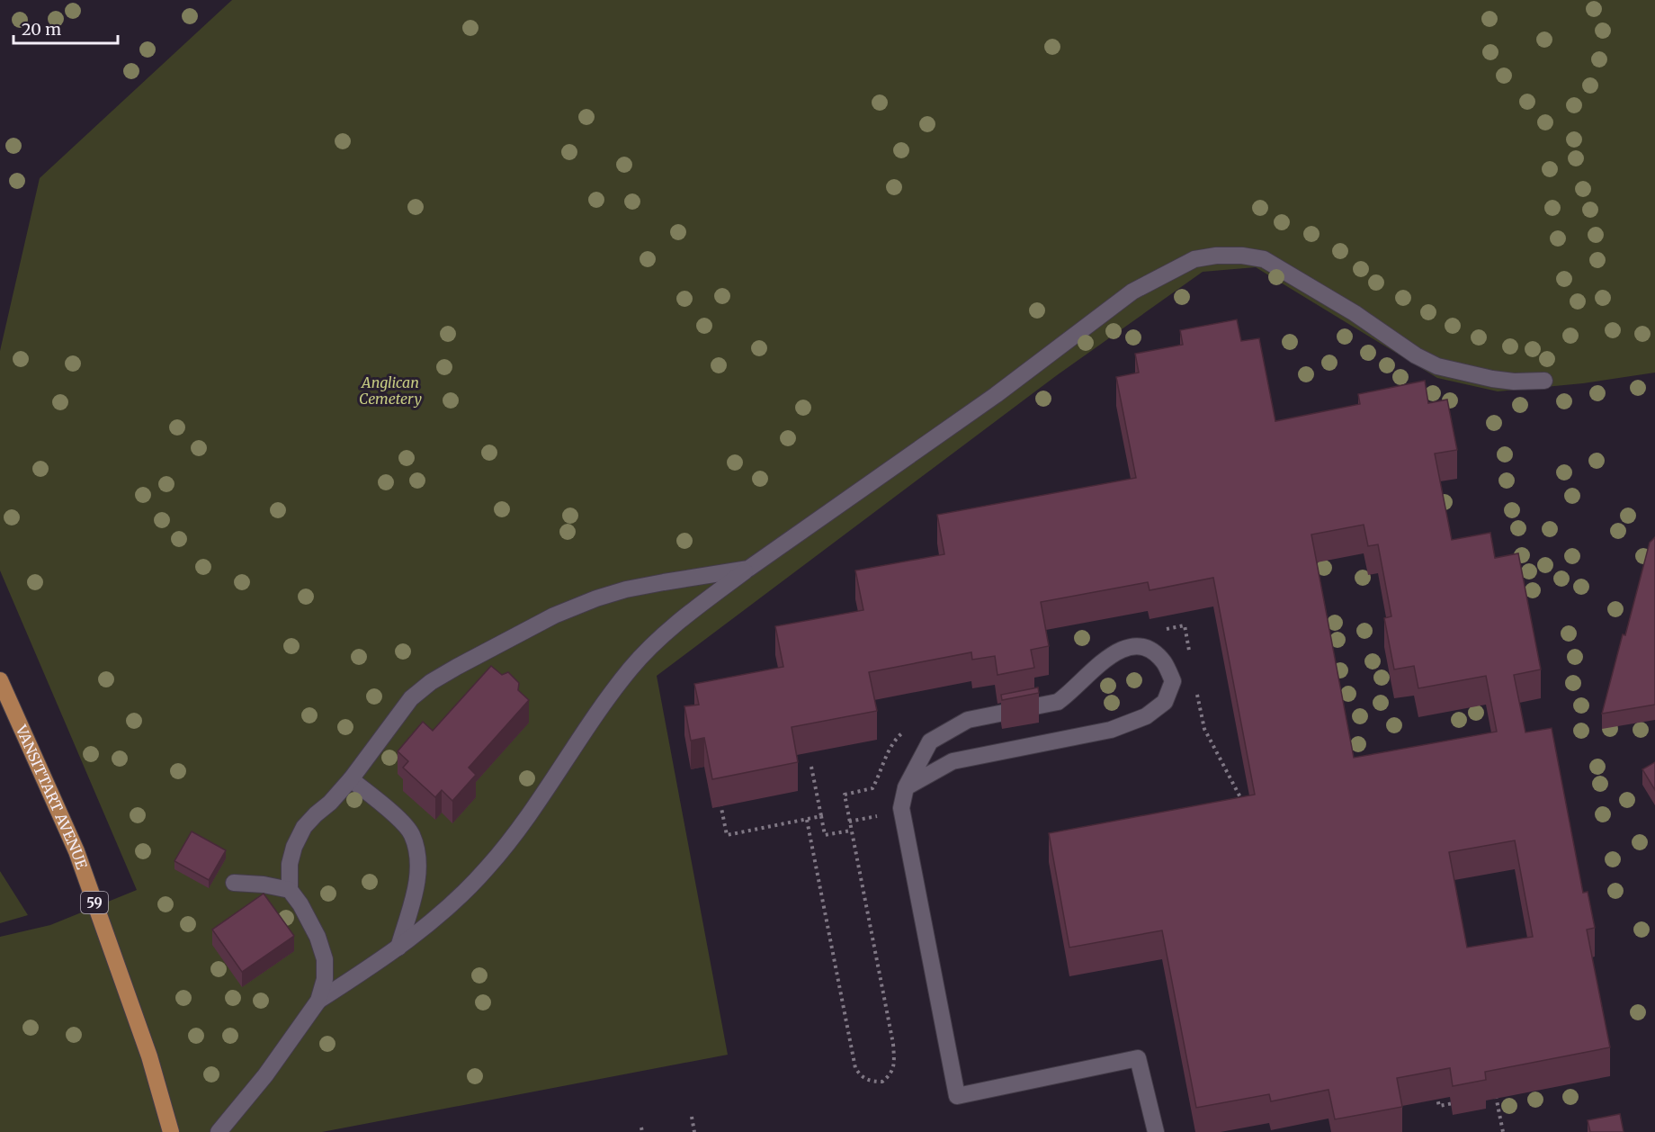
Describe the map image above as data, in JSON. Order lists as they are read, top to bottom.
{
  "streets": {
    "main road": ["VANSITTART AVENUE", "59"]
  },
  "parks": ["Anglican Cemetery"],
  "scale_bar": "20 m"
}
